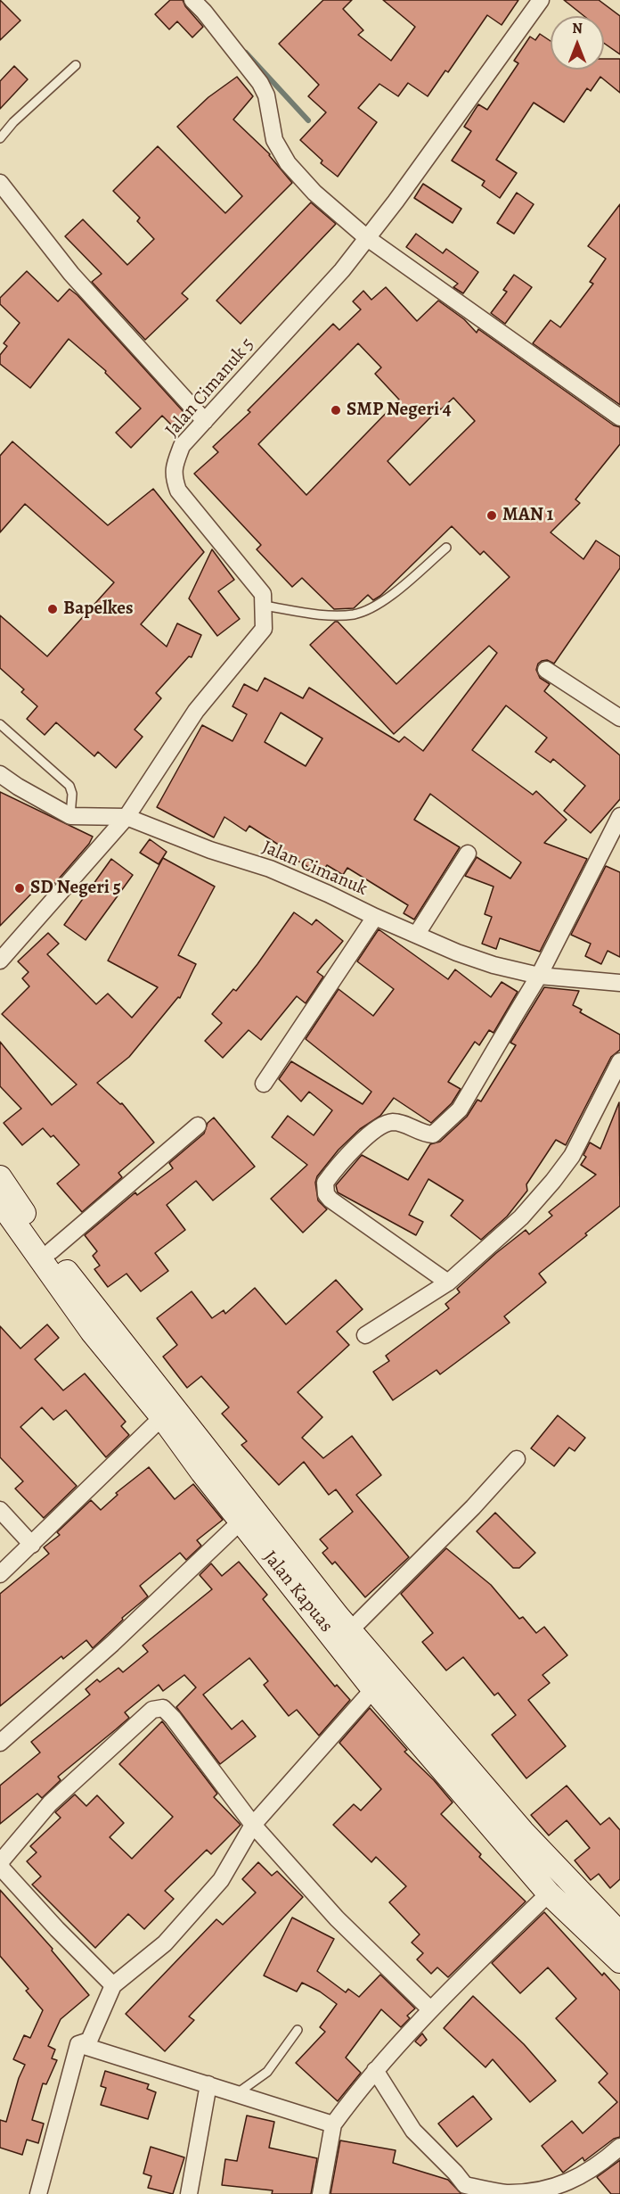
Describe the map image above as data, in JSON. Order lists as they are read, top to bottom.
{
  "streets": {
    "street": ["Jalan Cimanuk 5", "Jalan Cimanuk", "Jalan Kapuas"]
  },
  "crossings": [
    ["Jalan Cimanuk 5", "Jalan Cimanuk"]
  ],
  "places": [
    "SMP Negeri 4",
    "MAN 1",
    "Bapelkes",
    "SD Negeri 5"
  ],
  "north": "top"
}
